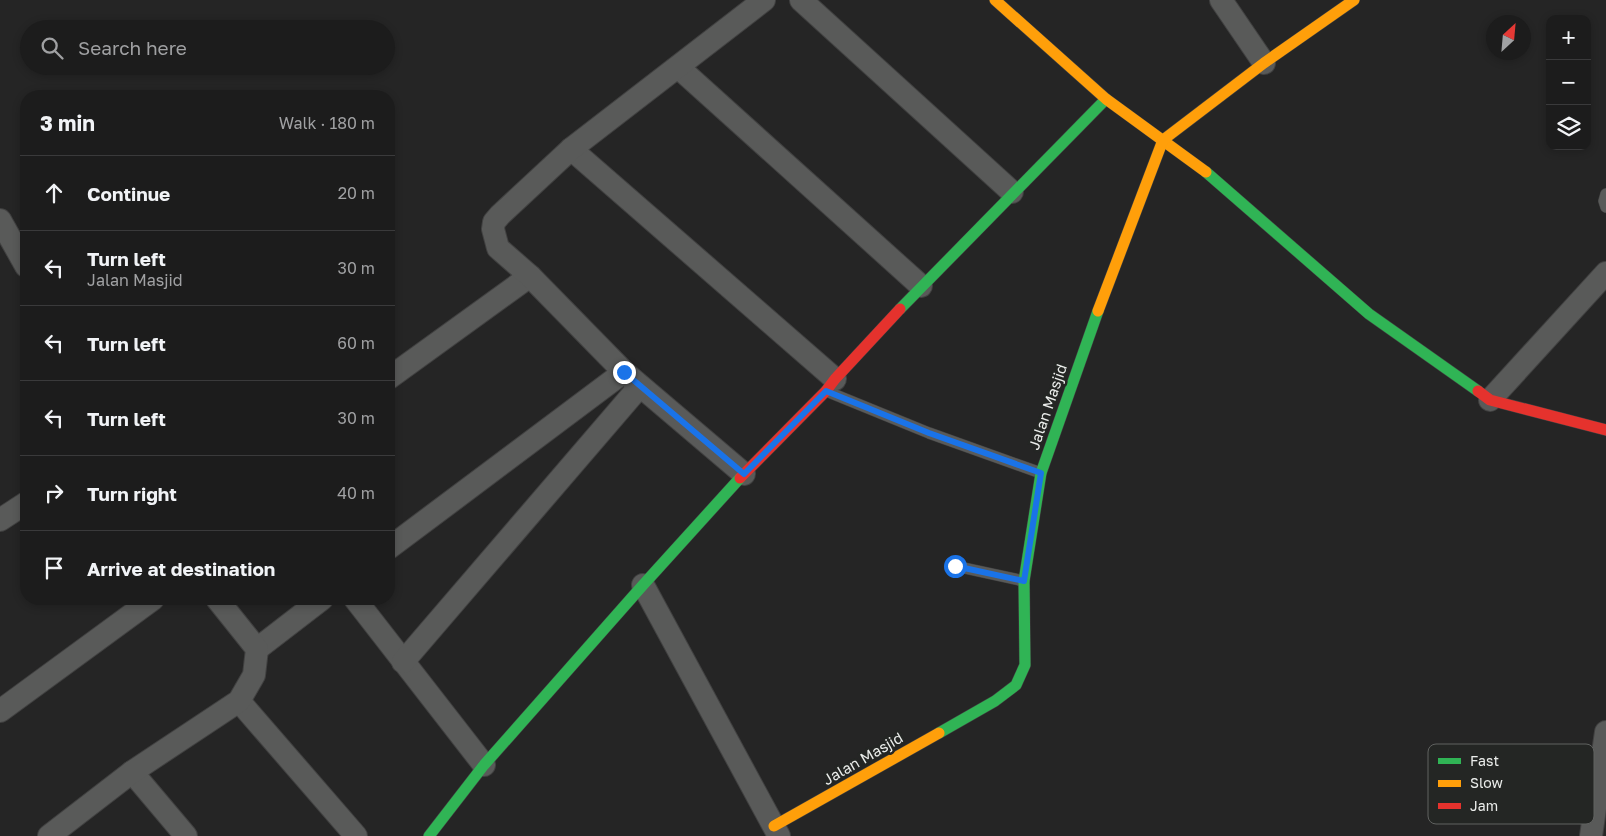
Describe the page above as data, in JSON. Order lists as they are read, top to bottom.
{
  "streets": {
    "street": ["Jalan Masjid"]
  },
  "legend": ["Fast", "Slow", "Jam"],
  "north": "top right",
  "page": {
    "map_buttons": ["+", "−"],
    "search": "Search here",
    "heading": ["3 min", "Walk · 180 m"],
    "list": [
      ["Continue", "20 m"],
      ["Turn left", "Jalan Masjid", "30 m"],
      ["Turn left", "60 m"],
      ["Turn left", "30 m"],
      ["Turn right", "40 m"],
      "Arrive at destination"
    ]
  }
}
